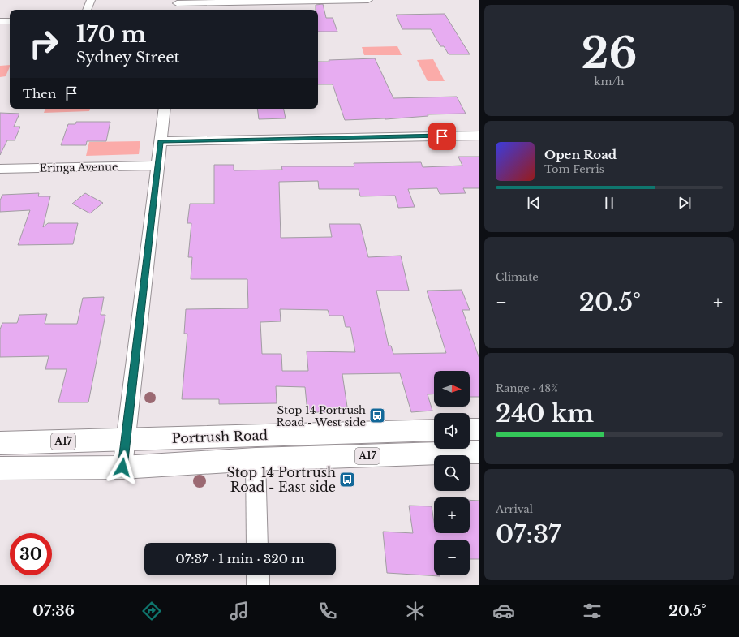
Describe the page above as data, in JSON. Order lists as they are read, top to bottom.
{
  "streets": {
    "highway": ["Portrush Road", "A17"],
    "street": ["Eringa Avenue"]
  },
  "places": {
    "bus stop": ["Stop 14 Portrush Road - West side", "Stop 14 Portrush Road - East side"]
  },
  "north": "right",
  "page": {
    "tile": [
      ["26", "km/h"],
      "Climate",
      ["Range · 48%", "240 km"],
      ["Arrival", "07:37"]
    ],
    "turn": ["170 m", "Sydney Street"],
    "then": "Then",
    "song": ["Open Road", "Tom Ferris"],
    "heat": ["−", "20.5°", "+"],
    "map_buttons": ["+", "−"],
    "limit": "30",
    "trip": "07:37 · 1 min · 320 m",
    "tabs": ["07:36", "20.5°"]
  }
}
